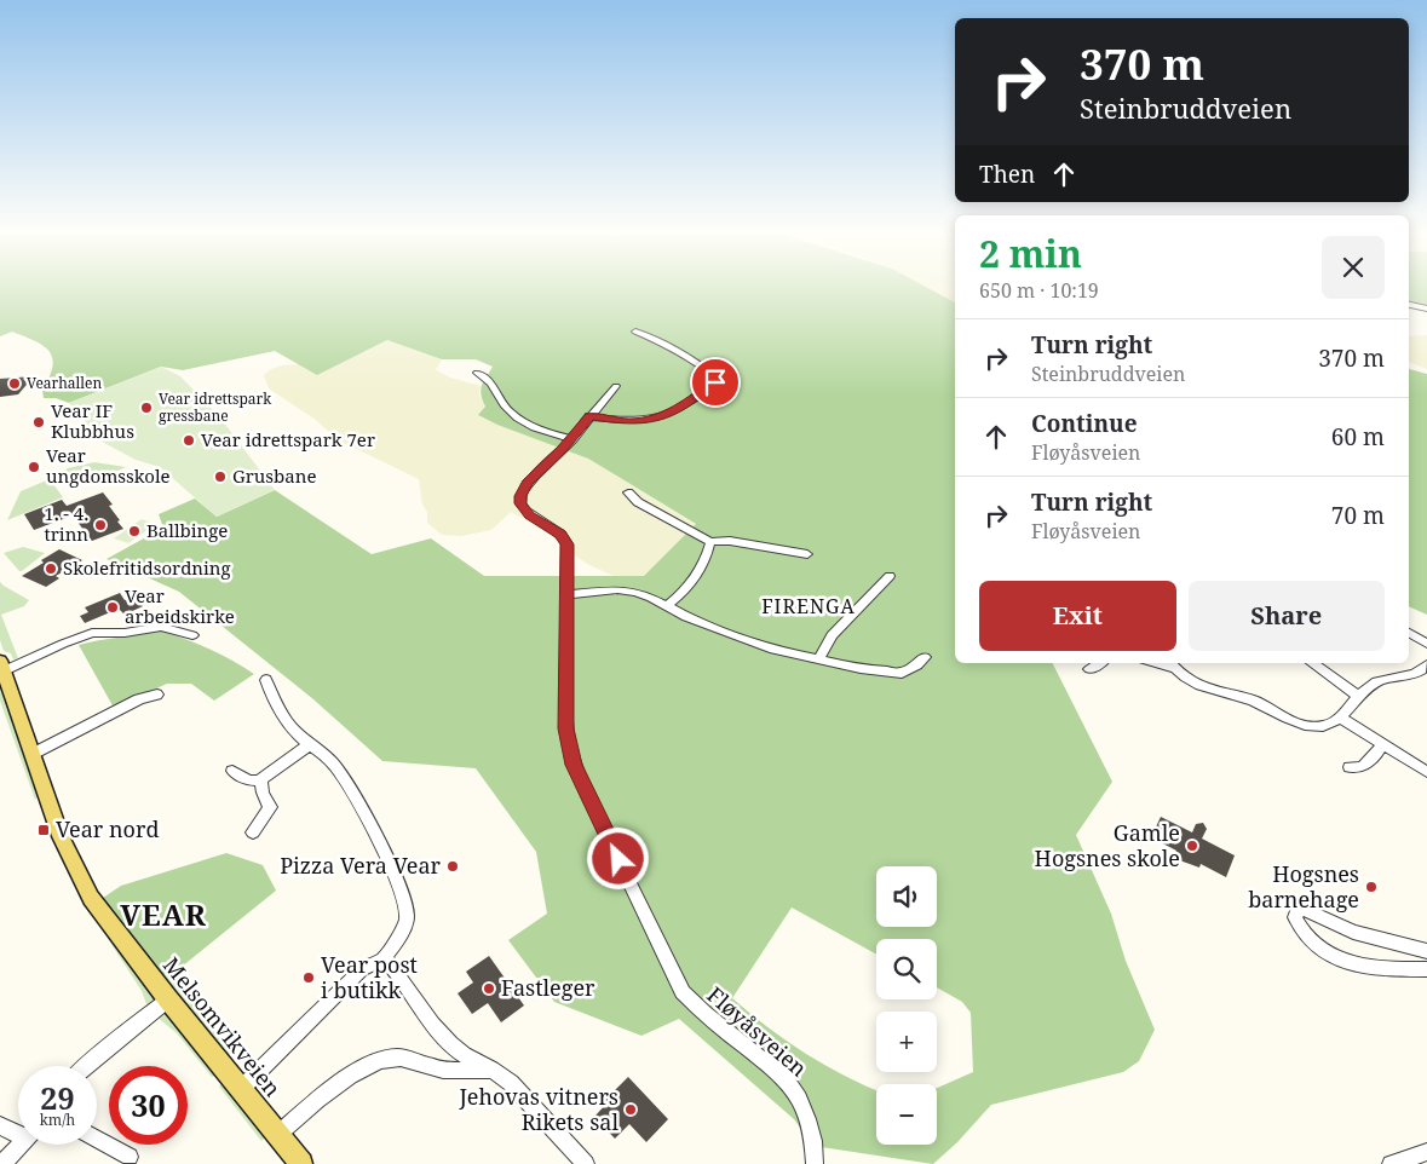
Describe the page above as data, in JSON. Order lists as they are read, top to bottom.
{
  "streets": {
    "main road": ["Melsomvikveien"],
    "street": ["Fløyåsveien"]
  },
  "districts": ["FIRENGA", "VEAR"],
  "places": {
    "other": [
      "Vearhallen",
      "Vear idrettspark gressbane",
      "Vear IF Klubbhus",
      "Vear idrettspark 7er",
      "Vear ungdomsskole",
      "Grusbane",
      "1. - 4. trinn",
      "Ballbinge",
      "Skolefritidsordning",
      "Vear arbeidskirke",
      "Gamle Hogsnes skole",
      "Pizza Vera Vear",
      "Hogsnes barnehage",
      "Vear post i butikk",
      "Fastleger",
      "Jehovas vitners Rikets sal"
    ],
    "transit": ["Vear nord"]
  },
  "page": {
    "turn": ["370 m", "Steinbruddveien"],
    "then": "Then",
    "heading": ["2 min", "650 m · 10:19"],
    "list": [
      {
        "name": "Turn right",
        "note": "Steinbruddveien",
        "value": "370 m"
      },
      {
        "name": "Continue",
        "note": "Fløyåsveien",
        "value": "60 m"
      },
      {
        "name": "Turn right",
        "note": "Fløyåsveien",
        "value": "70 m"
      }
    ],
    "buttons": ["Exit", "Share"],
    "map_buttons": ["+", "−"],
    "speed": "29 km/h",
    "limit": "30"
  }
}
